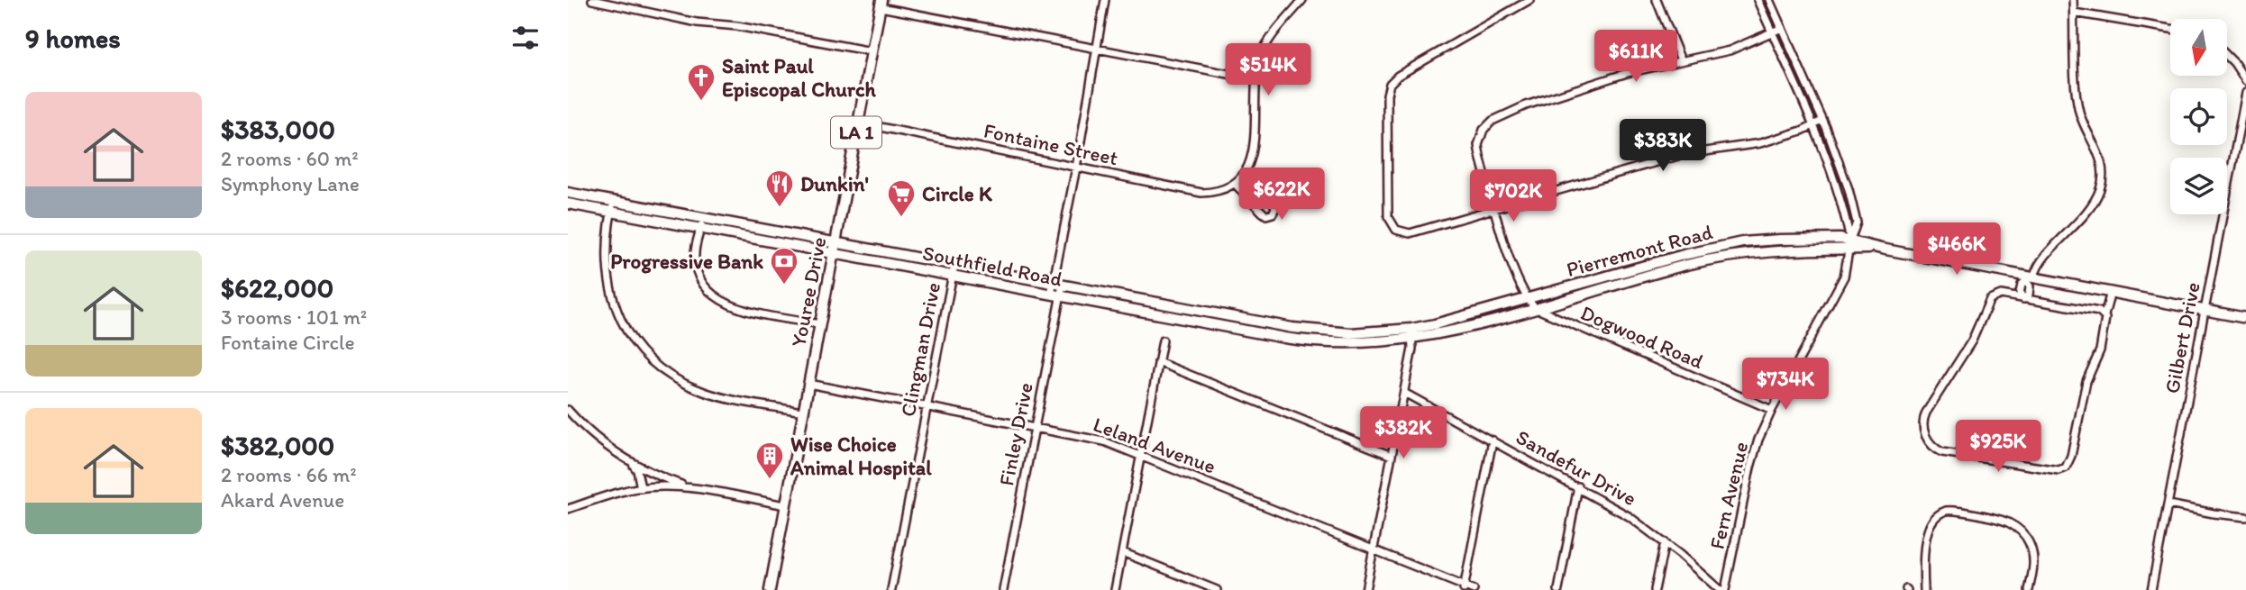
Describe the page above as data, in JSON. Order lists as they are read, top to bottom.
{
  "streets": {
    "main road": [
      "LA 1",
      "Pierremont Road",
      "Southfield Road",
      "Youree Drive"
    ],
    "street": [
      "Fontaine Street",
      "Dogwood Road",
      "Gilbert Drive",
      "Clingman Drive",
      "Finley Drive",
      "Leland Avenue",
      "Sandefur Drive",
      "Fern Avenue"
    ]
  },
  "crossings": [
    ["Fontaine Street", "Youree Drive"],
    ["Fontaine Street", "Finley Drive"],
    ["Pierremont Road", "Southfield Road"],
    ["Pierremont Road", "Dogwood Road"],
    ["Pierremont Road", "Gilbert Drive"],
    ["Pierremont Road", "Fern Avenue"],
    ["Southfield Road", "Youree Drive"],
    ["Southfield Road", "Clingman Drive"],
    ["Southfield Road", "Finley Drive"],
    ["Youree Drive", "Leland Avenue"],
    ["Dogwood Road", "Fern Avenue"],
    ["Clingman Drive", "Leland Avenue"],
    ["Finley Drive", "Leland Avenue"]
  ],
  "places": {
    "church": ["Saint Paul Episcopal Church"],
    "restaurant": ["Dunkin'"],
    "supermarket": ["Circle K"],
    "bank": ["Progressive Bank"],
    "building": ["Wise Choice Animal Hospital"]
  },
  "north": "bottom",
  "page": {
    "heading": "9 homes",
    "price": [
      "$611K",
      "$514K",
      "$383K",
      "$622K",
      "$702K",
      "$466K",
      "$734K",
      "$382K",
      "$925K"
    ],
    "list": [
      {
        "name": "$383,000",
        "note": "2 rooms · 60 m² · Symphony Lane"
      },
      {
        "name": "$622,000",
        "note": "3 rooms · 101 m² · Fontaine Circle"
      },
      {
        "name": "$382,000",
        "note": "2 rooms · 66 m² · Akard Avenue"
      }
    ]
  }
}
